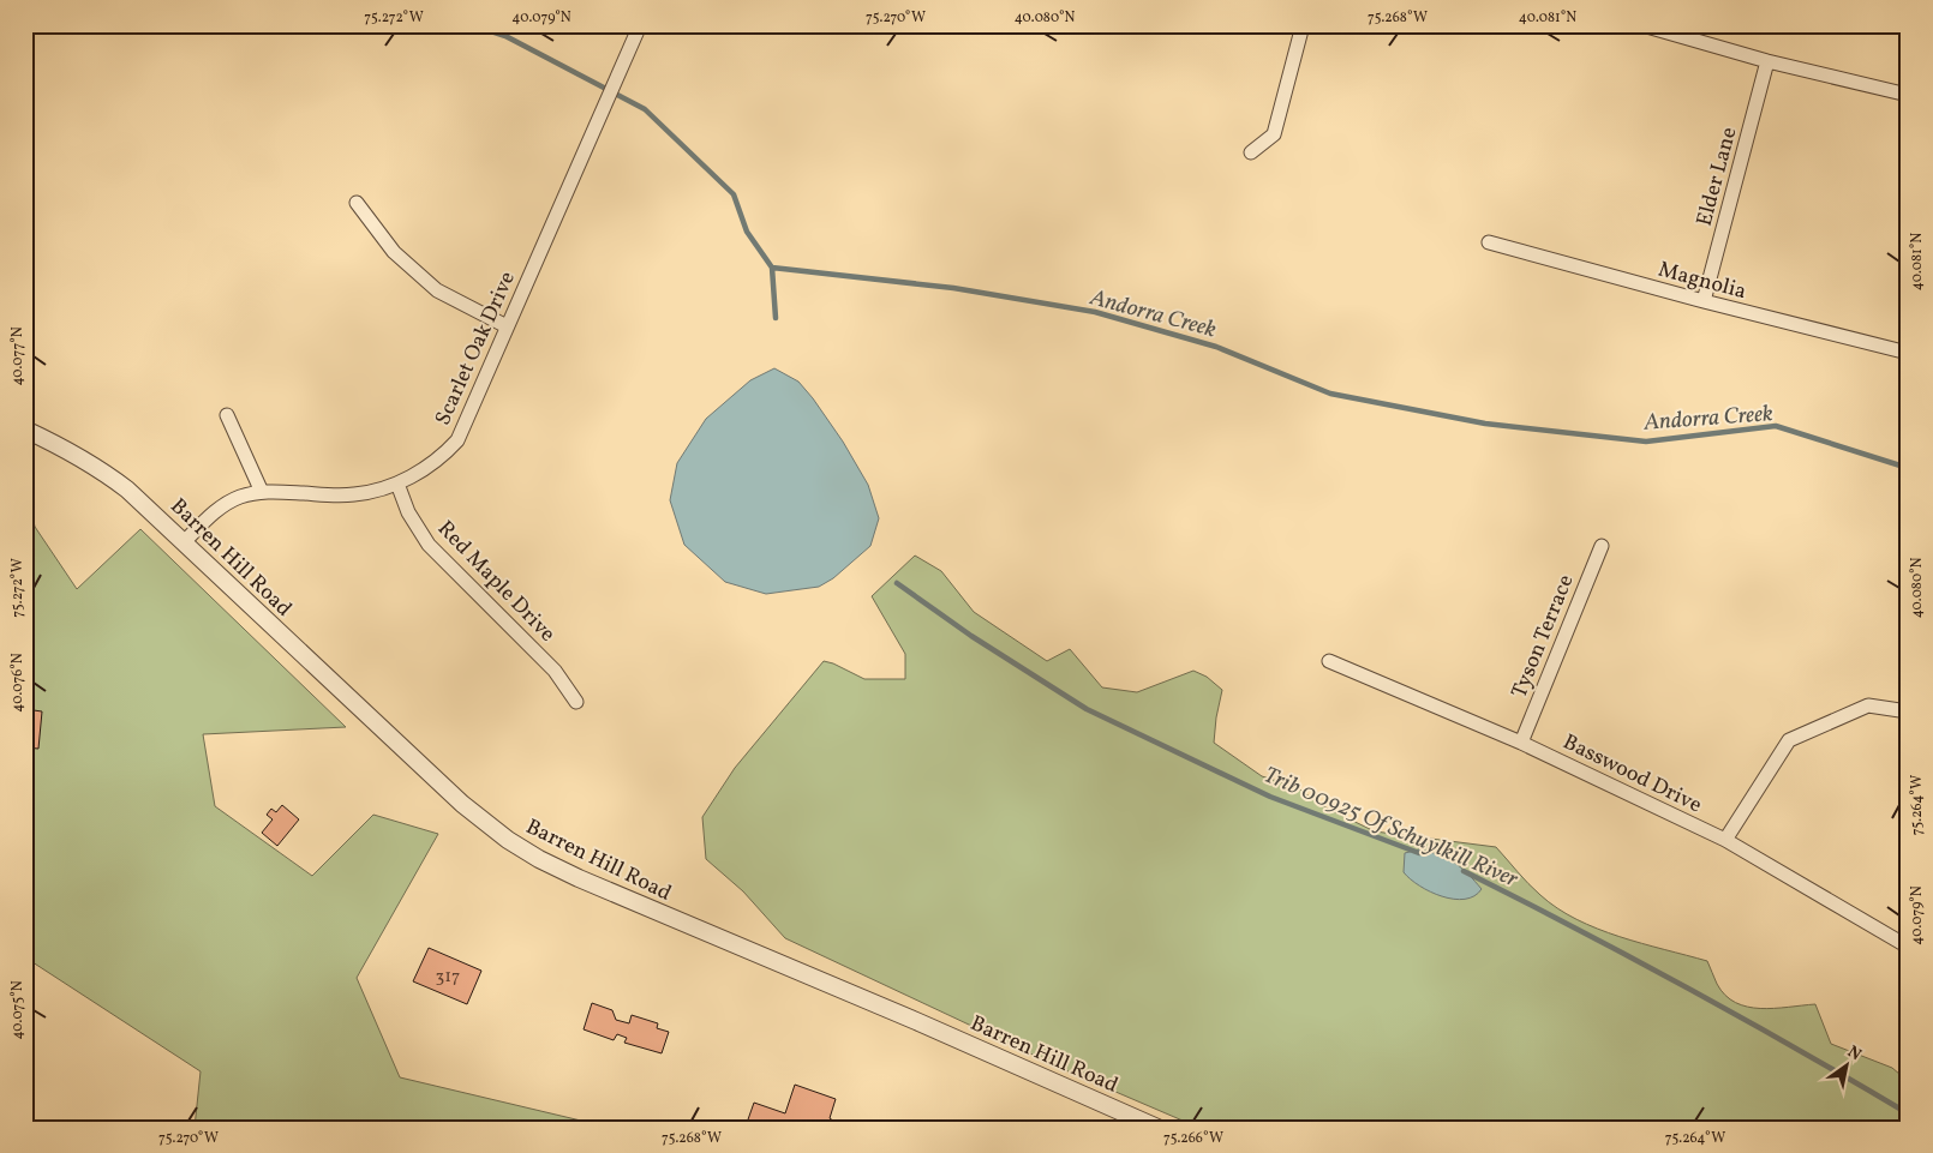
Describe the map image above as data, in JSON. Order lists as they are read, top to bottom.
{
  "streets": {
    "street": [
      "Elder Lane",
      "Magnolia",
      "Scarlet Oak Drive",
      "Barren Hill Road",
      "Red Maple Drive",
      "Tyson Terrace",
      "Basswood Drive"
    ]
  },
  "crossings": [
    ["Elder Lane", "Magnolia"],
    ["Scarlet Oak Drive", "Barren Hill Road"],
    ["Scarlet Oak Drive", "Red Maple Drive"],
    ["Tyson Terrace", "Basswood Drive"]
  ],
  "water": ["Andorra Creek", "Trib 00925 Of Schuylkill River"],
  "house_numbers": ["317"],
  "north": "top right",
  "coordinates": [
    "75.272°W",
    "40.079°N",
    "75.270°W",
    "40.080°N",
    "75.268°W",
    "40.081°N",
    "40.077°N",
    "40.076°N",
    "75.264°W",
    "40.075°N",
    "75.266°W"
  ]
}
